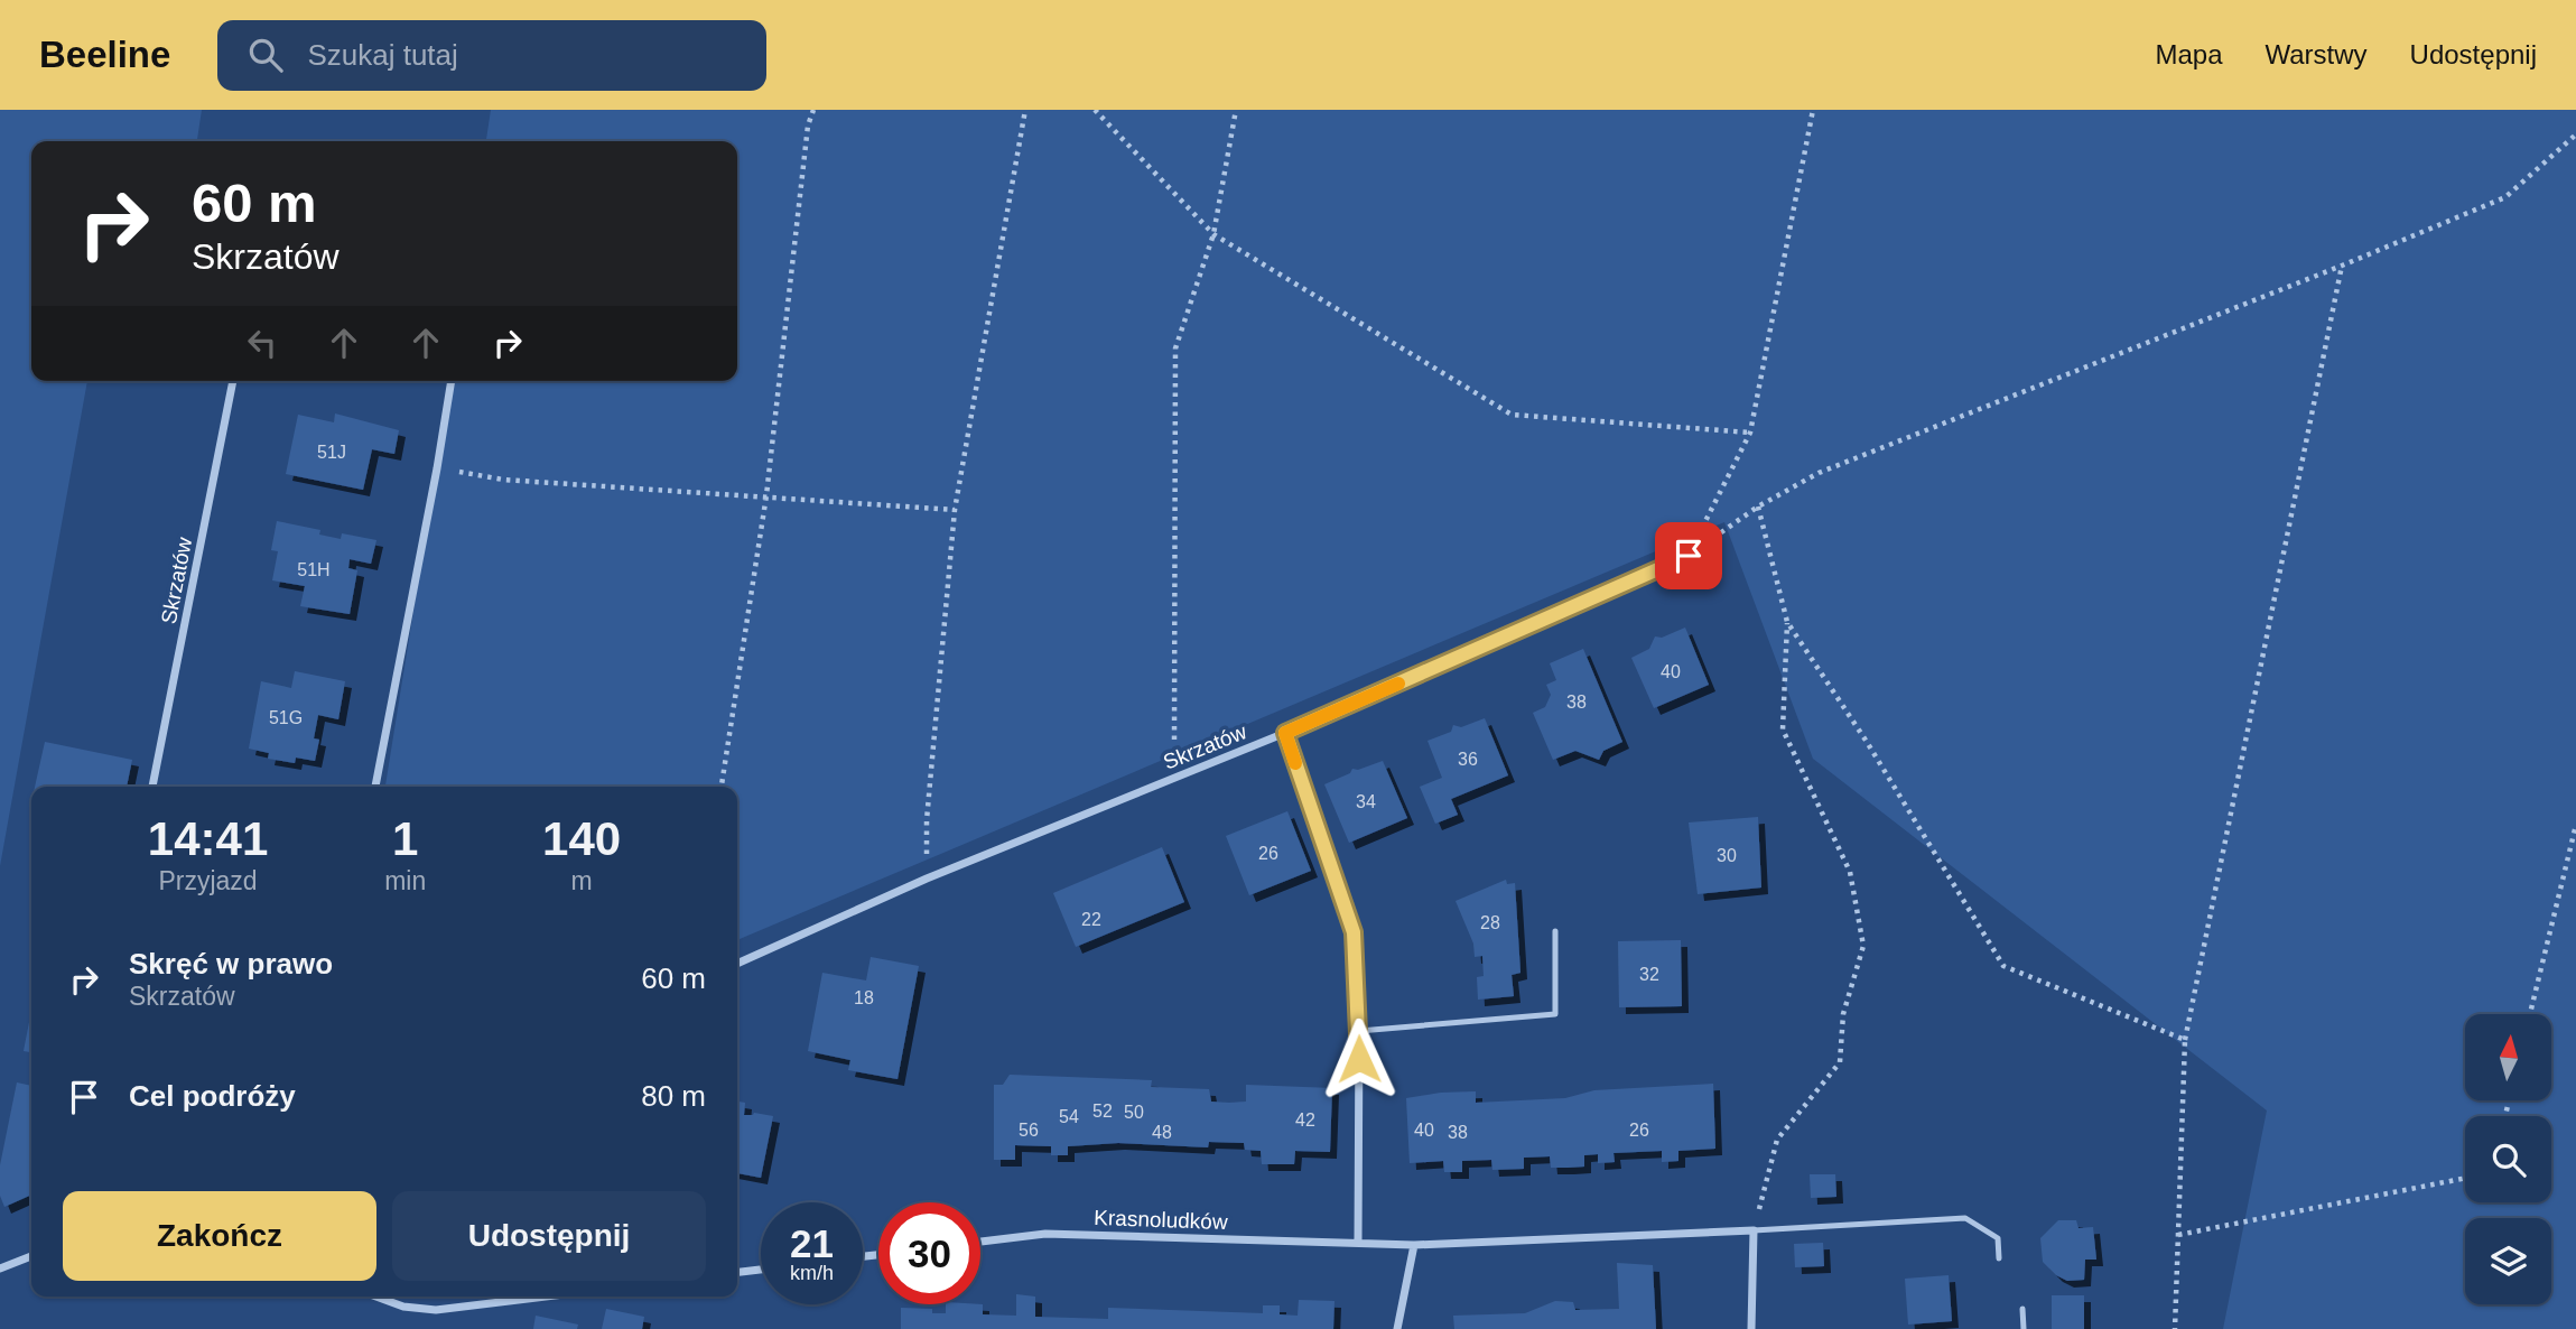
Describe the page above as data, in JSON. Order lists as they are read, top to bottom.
{
  "streets": {
    "street": ["Skrzatów", "Krasnoludków"]
  },
  "house_numbers": [
    "51J",
    "51H",
    "40",
    "38",
    "51G",
    "36",
    "34",
    "26",
    "30",
    "22",
    "28",
    "32",
    "18",
    "52",
    "50",
    "54",
    "42",
    "56",
    "40",
    "26",
    "48",
    "38"
  ],
  "north": "top",
  "page": {
    "header": "Beeline",
    "search": "Szukaj tutaj",
    "nav": ["Mapa", "Warstwy", "Udostępnij"],
    "turn": ["60 m", "Skrzatów"],
    "eta": [
      "14:41",
      "Przyjazd",
      "1",
      "min",
      "140",
      "m"
    ],
    "list": [
      {
        "name": "Skręć w prawo",
        "note": "Skrzatów",
        "value": "60 m"
      },
      {
        "name": "Cel podróży",
        "value": "80 m"
      }
    ],
    "buttons": ["Zakończ", "Udostępnij"],
    "speed": "21 km/h",
    "limit": "30"
  }
}
